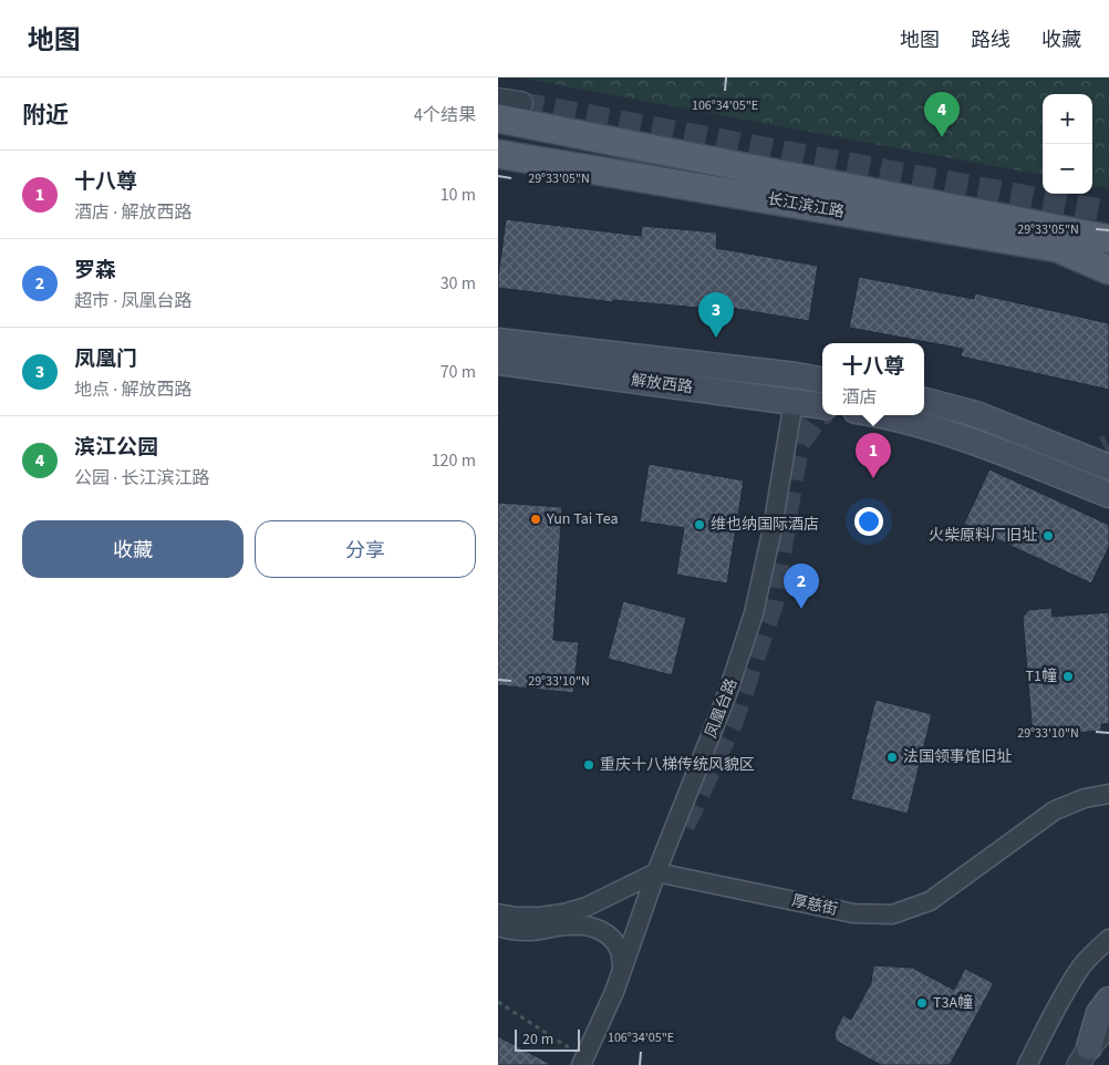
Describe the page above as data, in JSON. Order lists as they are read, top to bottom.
{
  "streets": {
    "main road": ["长江滨江路", "解放西路"],
    "street": ["凤凰台路", "厚慈街"]
  },
  "crossings": [
    ["解放西路", "凤凰台路"],
    ["凤凰台路", "厚慈街"]
  ],
  "places": [
    "Yun Tai Tea",
    "维也纳国际酒店",
    "火柴原料厂旧址",
    "T1幢",
    "法国领事馆旧址",
    "重庆十八梯传统风貌区",
    "T3A幢"
  ],
  "scale_bar": "20 m",
  "page": {
    "header": "地图",
    "nav": ["地图", "路线", "收藏"],
    "heading": ["附近", "4个结果"],
    "pins": [
      "4",
      "3",
      "1",
      "2"
    ],
    "map_buttons": ["+", "−"],
    "list": [
      {
        "mark": "1",
        "name": "十八尊",
        "note": "酒店 · 解放西路",
        "value": "10 m"
      },
      {
        "mark": "2",
        "name": "罗森",
        "note": "超市 · 凤凰台路",
        "value": "30 m"
      },
      {
        "mark": "3",
        "name": "凤凰门",
        "note": "地点 · 解放西路",
        "value": "70 m"
      },
      {
        "mark": "4",
        "name": "滨江公园",
        "note": "公园 · 长江滨江路",
        "value": "120 m"
      }
    ],
    "popup": ["十八尊", "酒店"],
    "buttons": ["收藏", "分享"],
    "scale": "20 m"
  },
  "coordinates": ["106°34'05\"E", "29°33'05\"N", "29°33'10\"N"]
}
